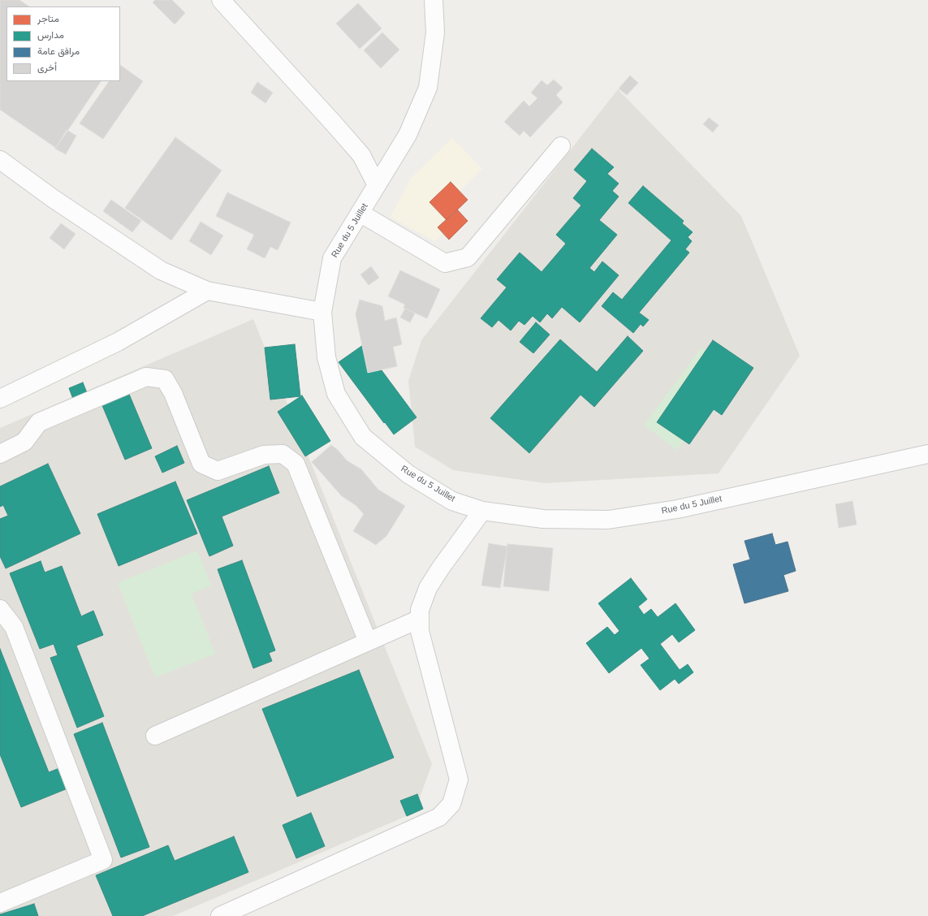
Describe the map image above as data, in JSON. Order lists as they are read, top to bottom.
{
  "streets": {
    "street": ["Rue du 5 Juillet"]
  },
  "legend": [
    "متاجر",
    "مدارس",
    "مرافق عامة",
    "أخرى"
  ]
}
